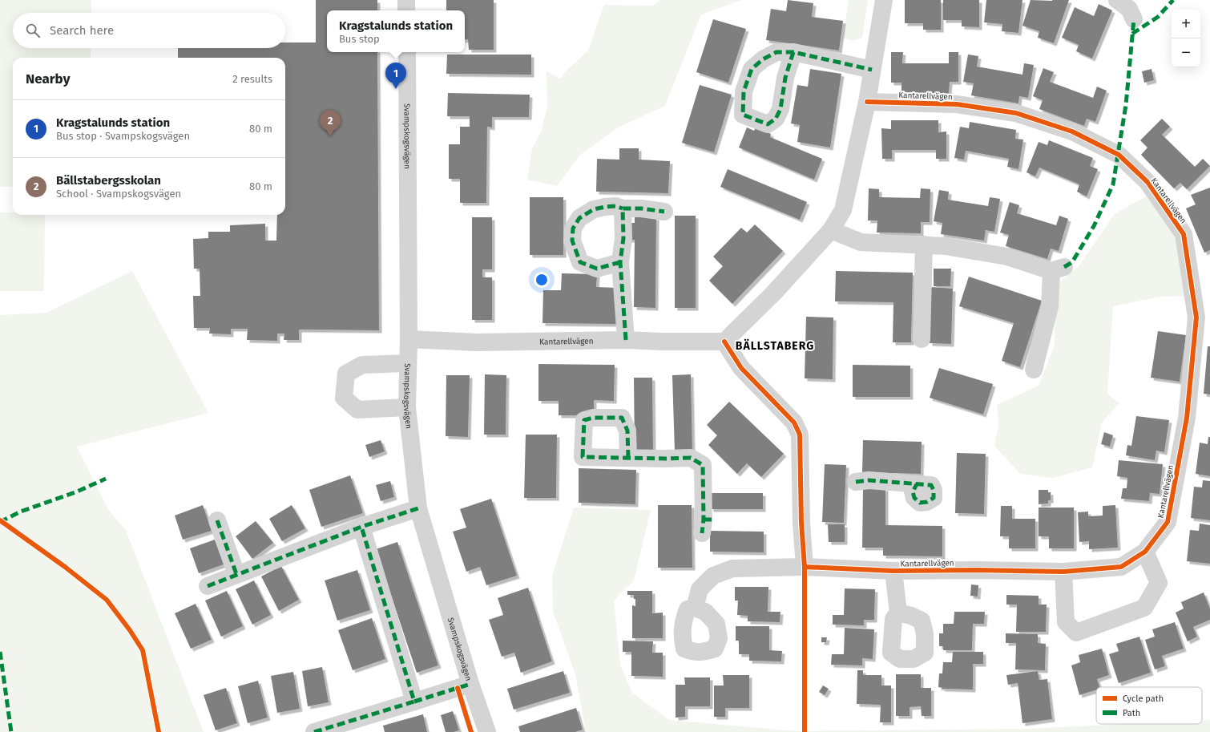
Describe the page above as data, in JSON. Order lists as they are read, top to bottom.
{
  "streets": {
    "street": ["Kantarellvägen", "Svampskogsvägen"]
  },
  "crossings": [
    ["Kantarellvägen", "Svampskogsvägen"]
  ],
  "districts": ["BÄLLSTABERG"],
  "legend": ["Cycle path", "Path"],
  "page": {
    "map_buttons": ["+", "−"],
    "popup": ["Kragstalunds station", "Bus stop"],
    "search": "Search here",
    "heading": ["Nearby", "2 results"],
    "pins": ["1", "2"],
    "list": [
      {
        "mark": "1",
        "name": "Kragstalunds station",
        "note": "Bus stop · Svampskogsvägen",
        "value": "80 m"
      },
      {
        "mark": "2",
        "name": "Bällstabergsskolan",
        "note": "School · Svampskogsvägen",
        "value": "80 m"
      }
    ]
  }
}
